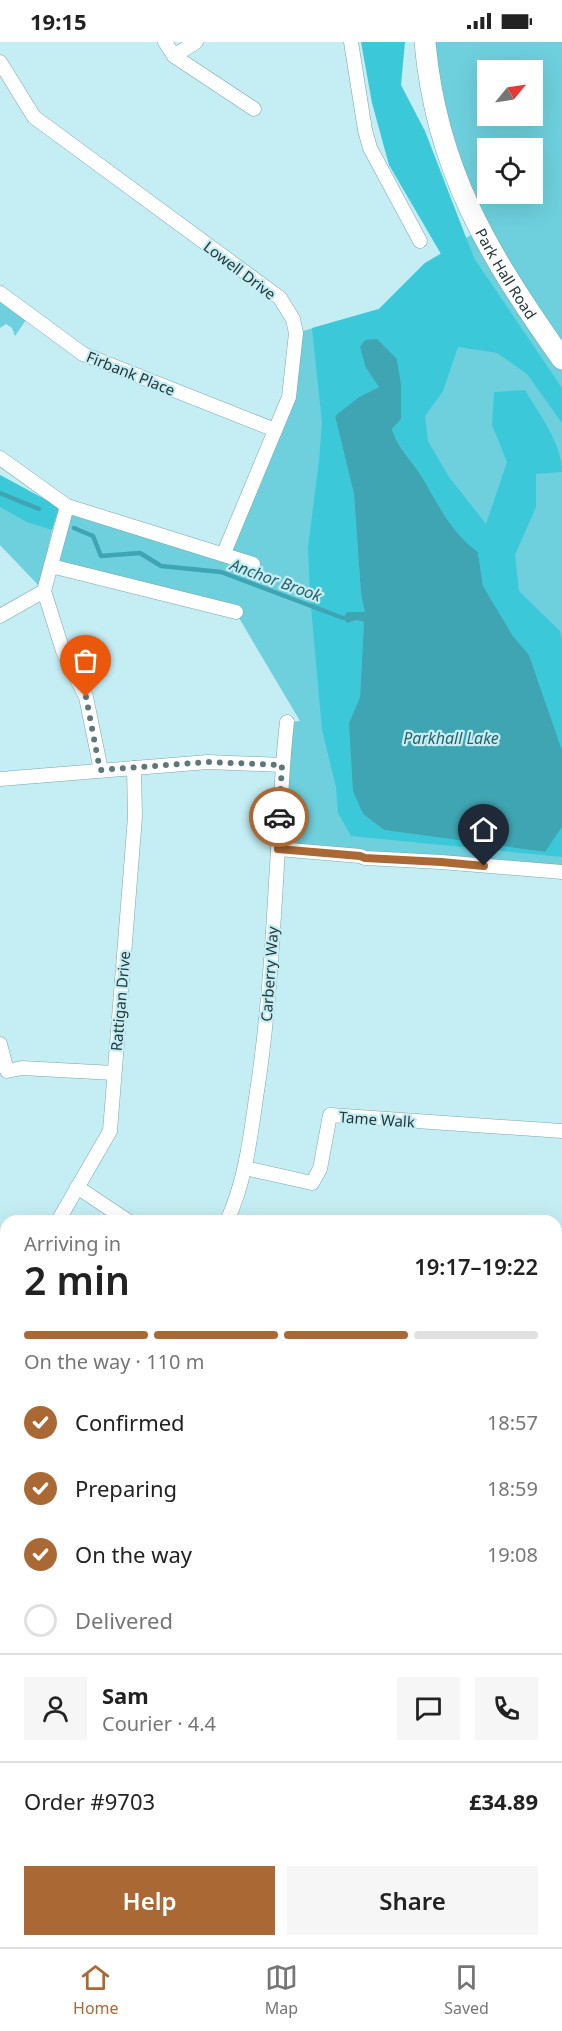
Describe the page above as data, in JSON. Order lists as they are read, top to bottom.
{
  "streets": {
    "main road": ["Park Hall Road"],
    "street": [
      "Lowell Drive",
      "Firbank Place",
      "Carberry Way",
      "Rattigan Drive",
      "Tame Walk"
    ]
  },
  "crossings": [
    ["Lowell Drive", "Firbank Place"],
    ["Carberry Way", "Tame Walk"]
  ],
  "water": ["Anchor Brook", "Parkhall Lake"],
  "north": "top right",
  "page": {
    "status": "19:15",
    "heading": ["2 min", "Arriving in", "19:17–19:22"],
    "panel": [
      "Sam",
      "Courier · 4.4",
      "Order #9703",
      "£34.89"
    ],
    "bar": "On the way · 110 m",
    "list": [
      ["Confirmed", "18:57"],
      ["Preparing", "18:59"],
      ["On the way", "19:08"],
      "Delivered"
    ],
    "buttons": ["Help", "Share"],
    "tabs": ["Home", "Map", "Saved"]
  }
}
